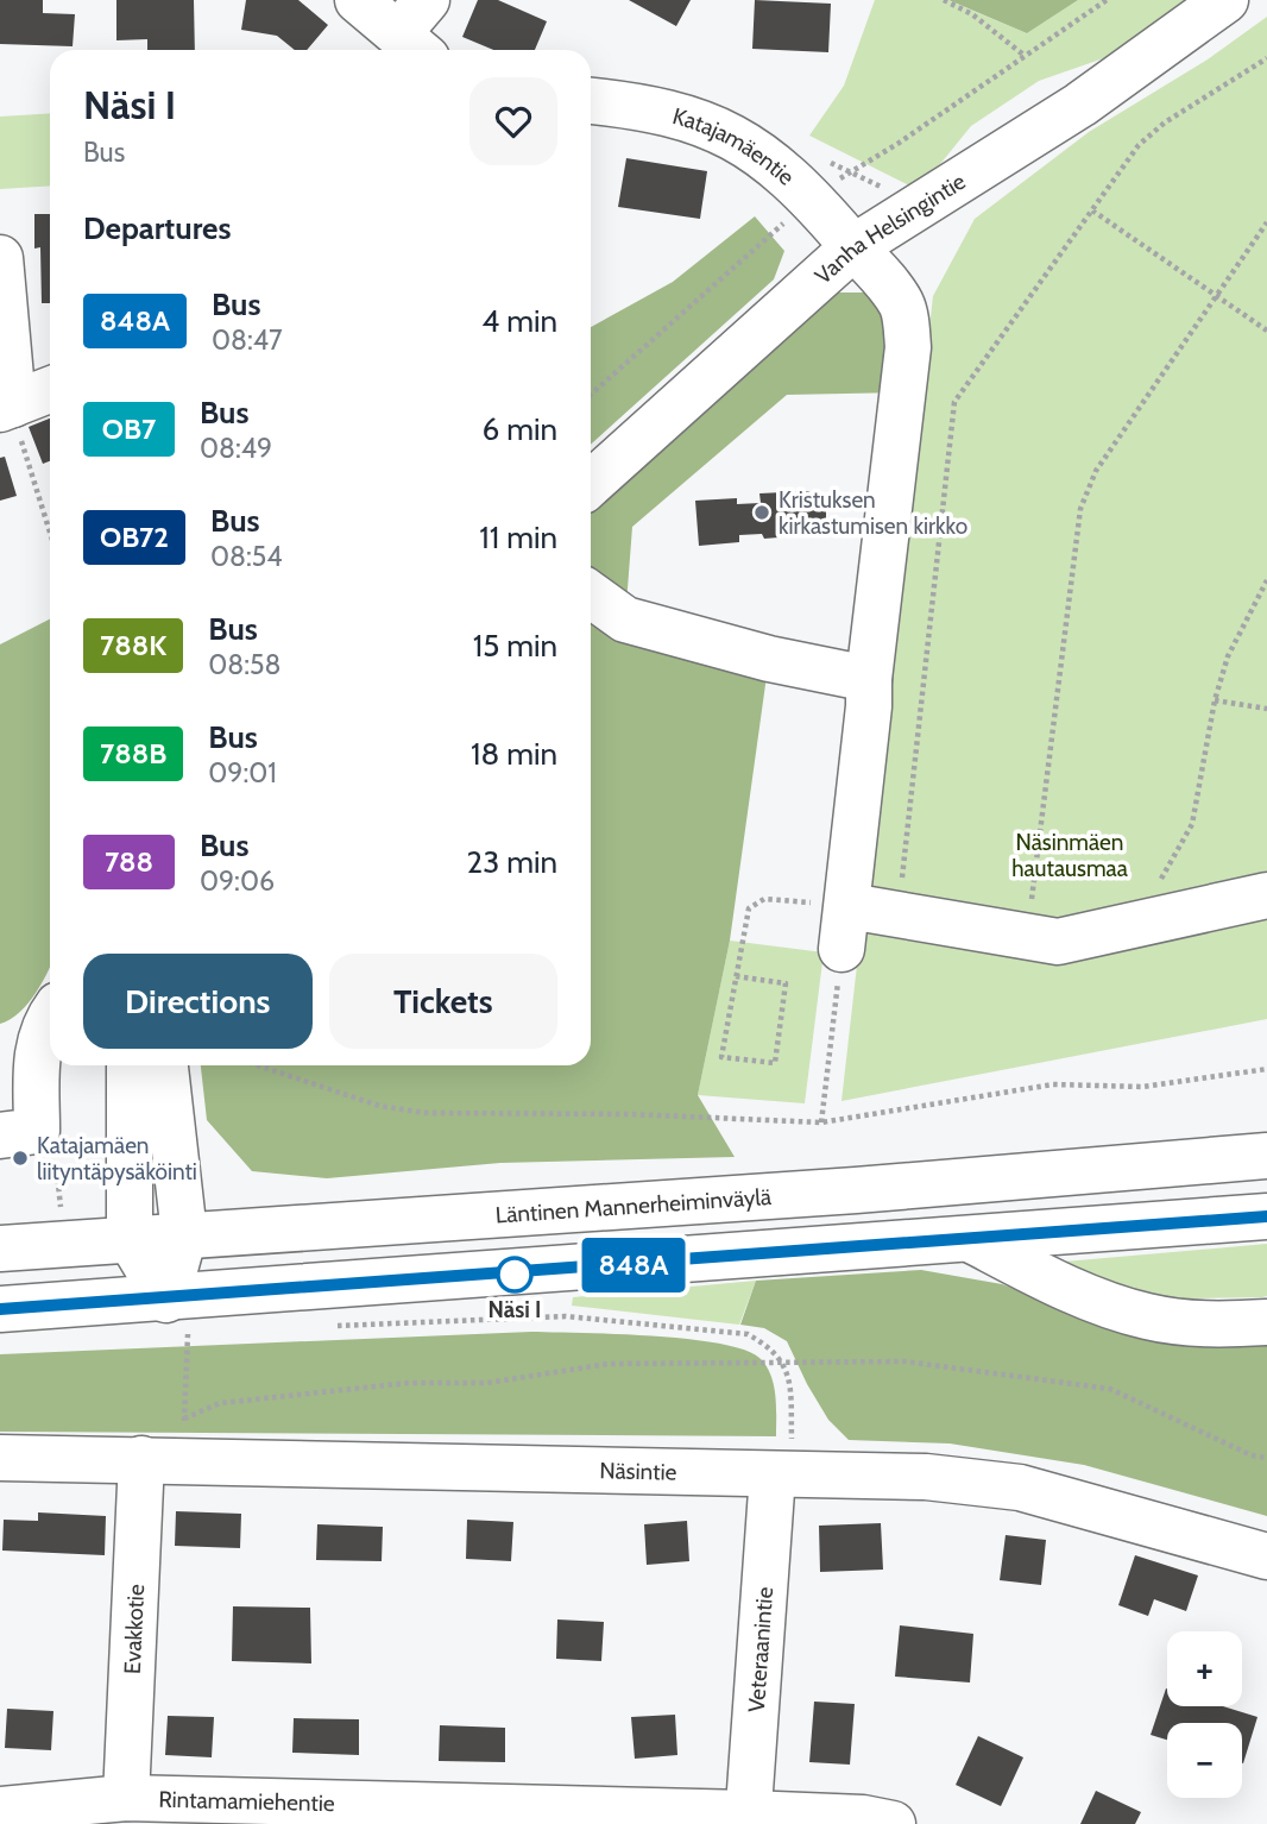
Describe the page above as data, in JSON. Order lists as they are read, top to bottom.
{
  "streets": {
    "street": [
      "Katajamäentie",
      "Vanha Helsingintie",
      "Läntinen Mannerheiminväylä",
      "Näsintie",
      "Evakkotie",
      "Veteraanintie",
      "Rintamamiehentie"
    ]
  },
  "crossings": [
    ["Katajamäentie", "Vanha Helsingintie"],
    ["Näsintie", "Evakkotie"],
    ["Näsintie", "Veteraanintie"],
    ["Evakkotie", "Rintamamiehentie"],
    ["Veteraanintie", "Rintamamiehentie"]
  ],
  "parks": ["Näsinmäen hautausmaa"],
  "places": ["Kristuksen kirkastumisen kirkko", "Katajamäen liityntäpysäköinti", "Näsi I"],
  "lines": ["bus line 848A"],
  "page": {
    "on_map": "848A",
    "heading": [
      ["Näsi I", "Bus"],
      "Departures"
    ],
    "list": [
      {
        "mark": "848A",
        "name": "Bus",
        "note": "08:47",
        "value": "4 min"
      },
      {
        "mark": "OB7",
        "name": "Bus",
        "note": "08:49",
        "value": "6 min"
      },
      {
        "mark": "OB72",
        "name": "Bus",
        "note": "08:54",
        "value": "11 min"
      },
      {
        "mark": "788K",
        "name": "Bus",
        "note": "08:58",
        "value": "15 min"
      },
      {
        "mark": "788B",
        "name": "Bus",
        "note": "09:01",
        "value": "18 min"
      },
      {
        "mark": "788",
        "name": "Bus",
        "note": "09:06",
        "value": "23 min"
      }
    ],
    "buttons": ["Directions", "Tickets"],
    "map_buttons": ["+", "−"]
  }
}
